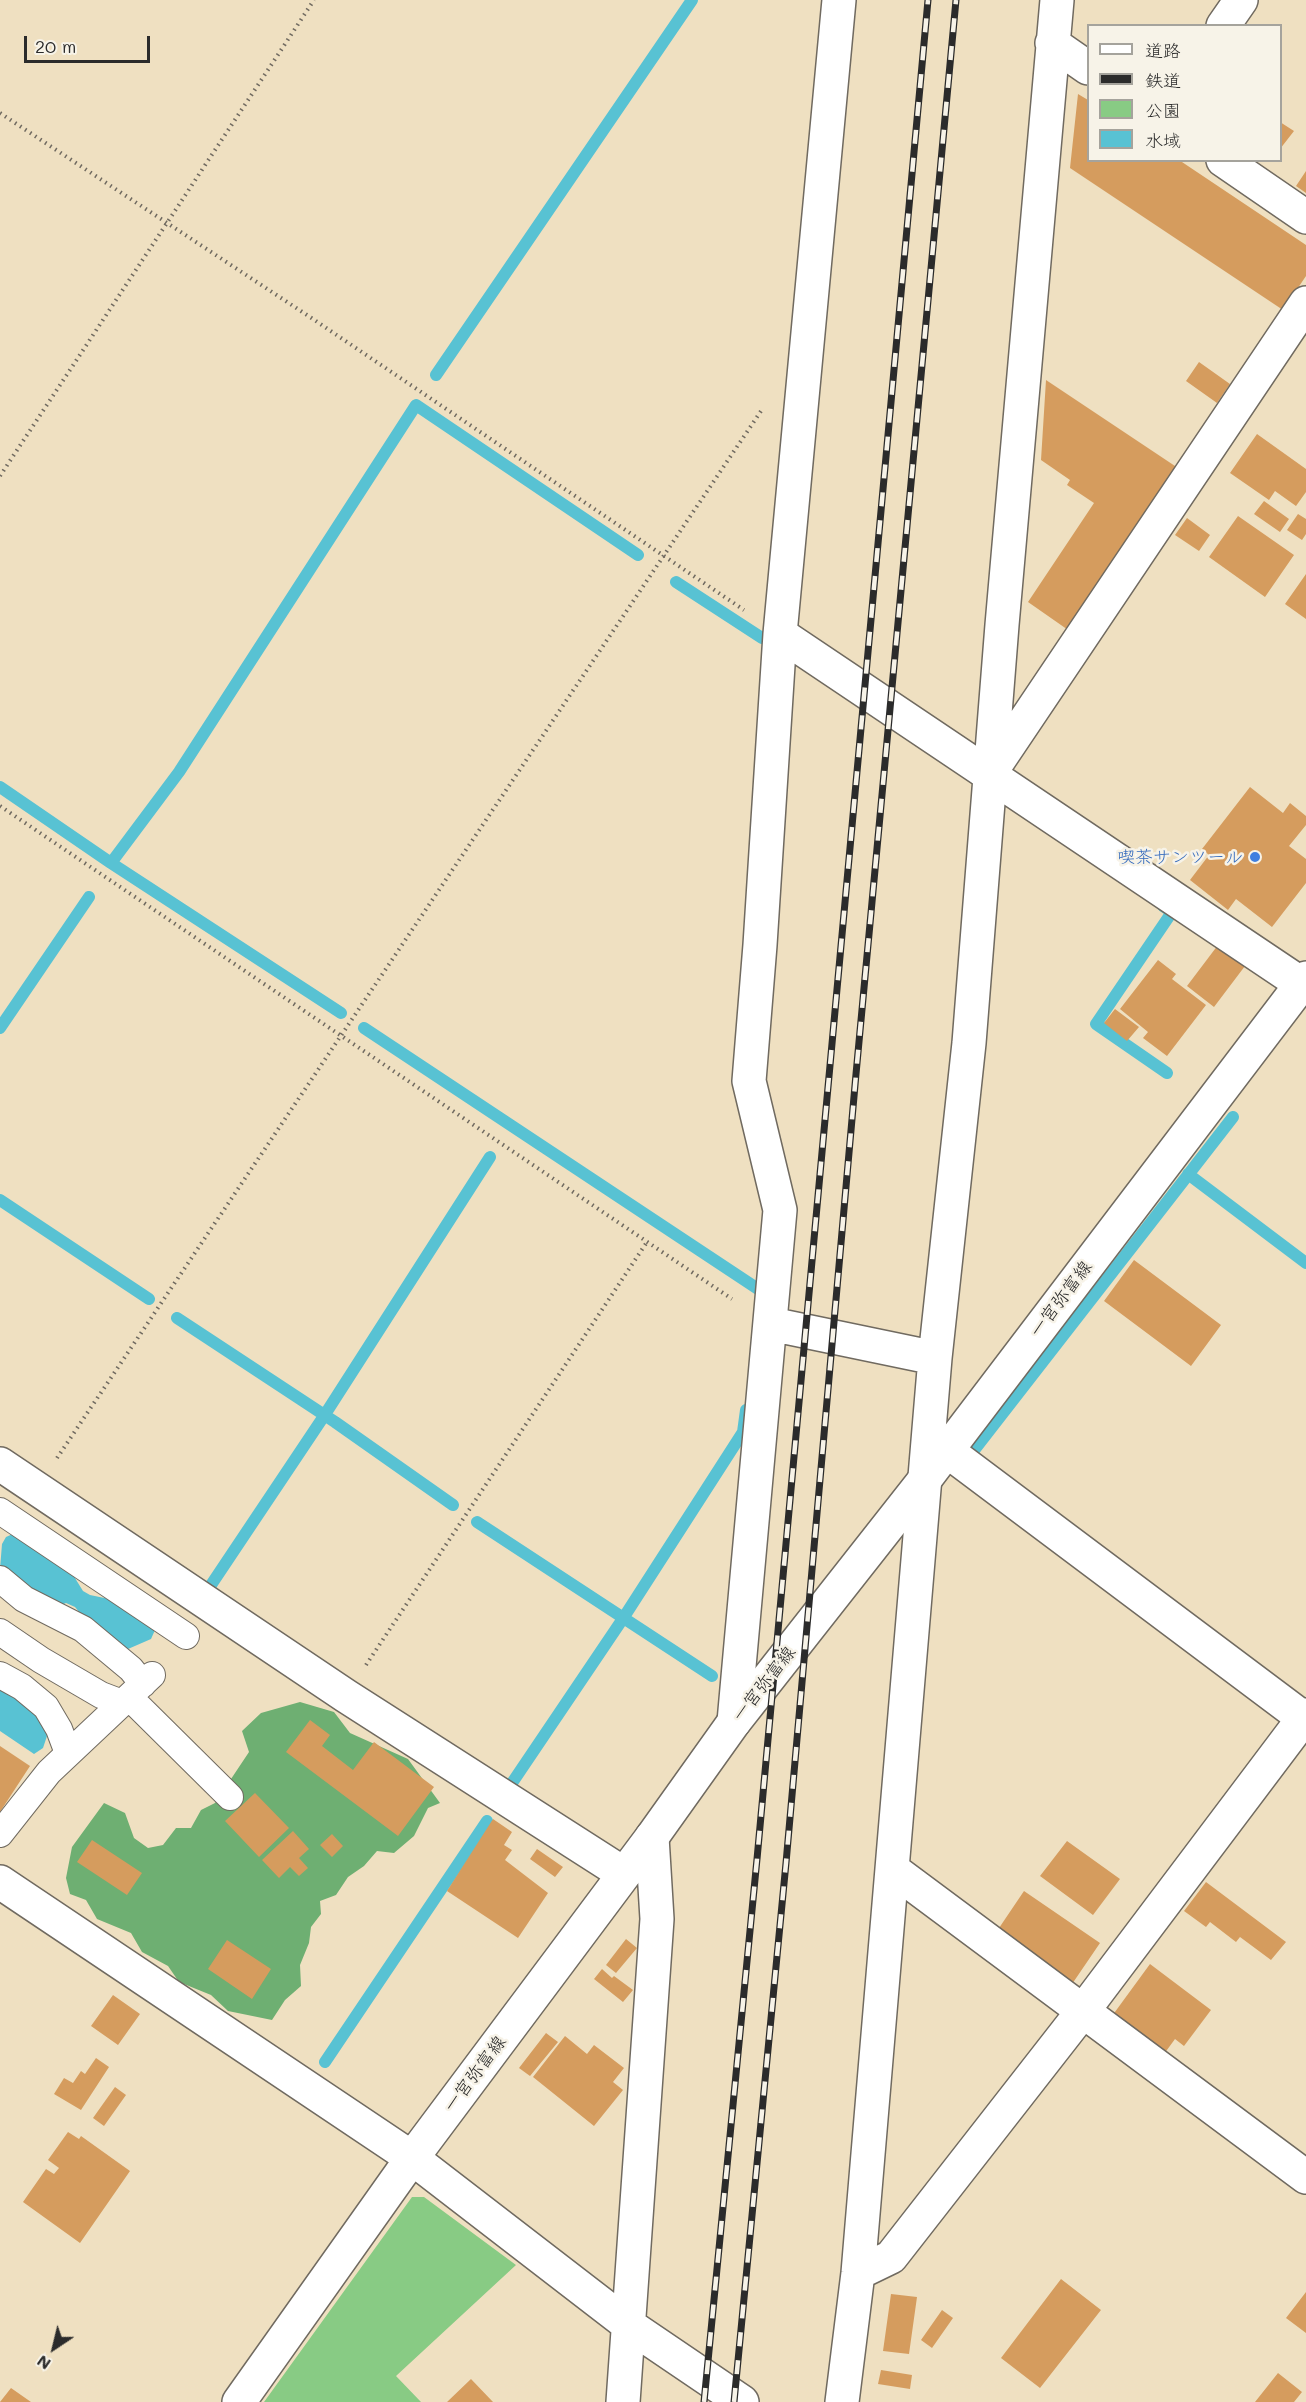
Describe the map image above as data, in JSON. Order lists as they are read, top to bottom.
{
  "streets": {
    "street": ["一宮弥富線"]
  },
  "places": ["喫茶サンツール"],
  "legend": [
    "道路",
    "鉄道",
    "公園",
    "水域"
  ],
  "scale_bar": "20 m",
  "north": "bottom left"
}
